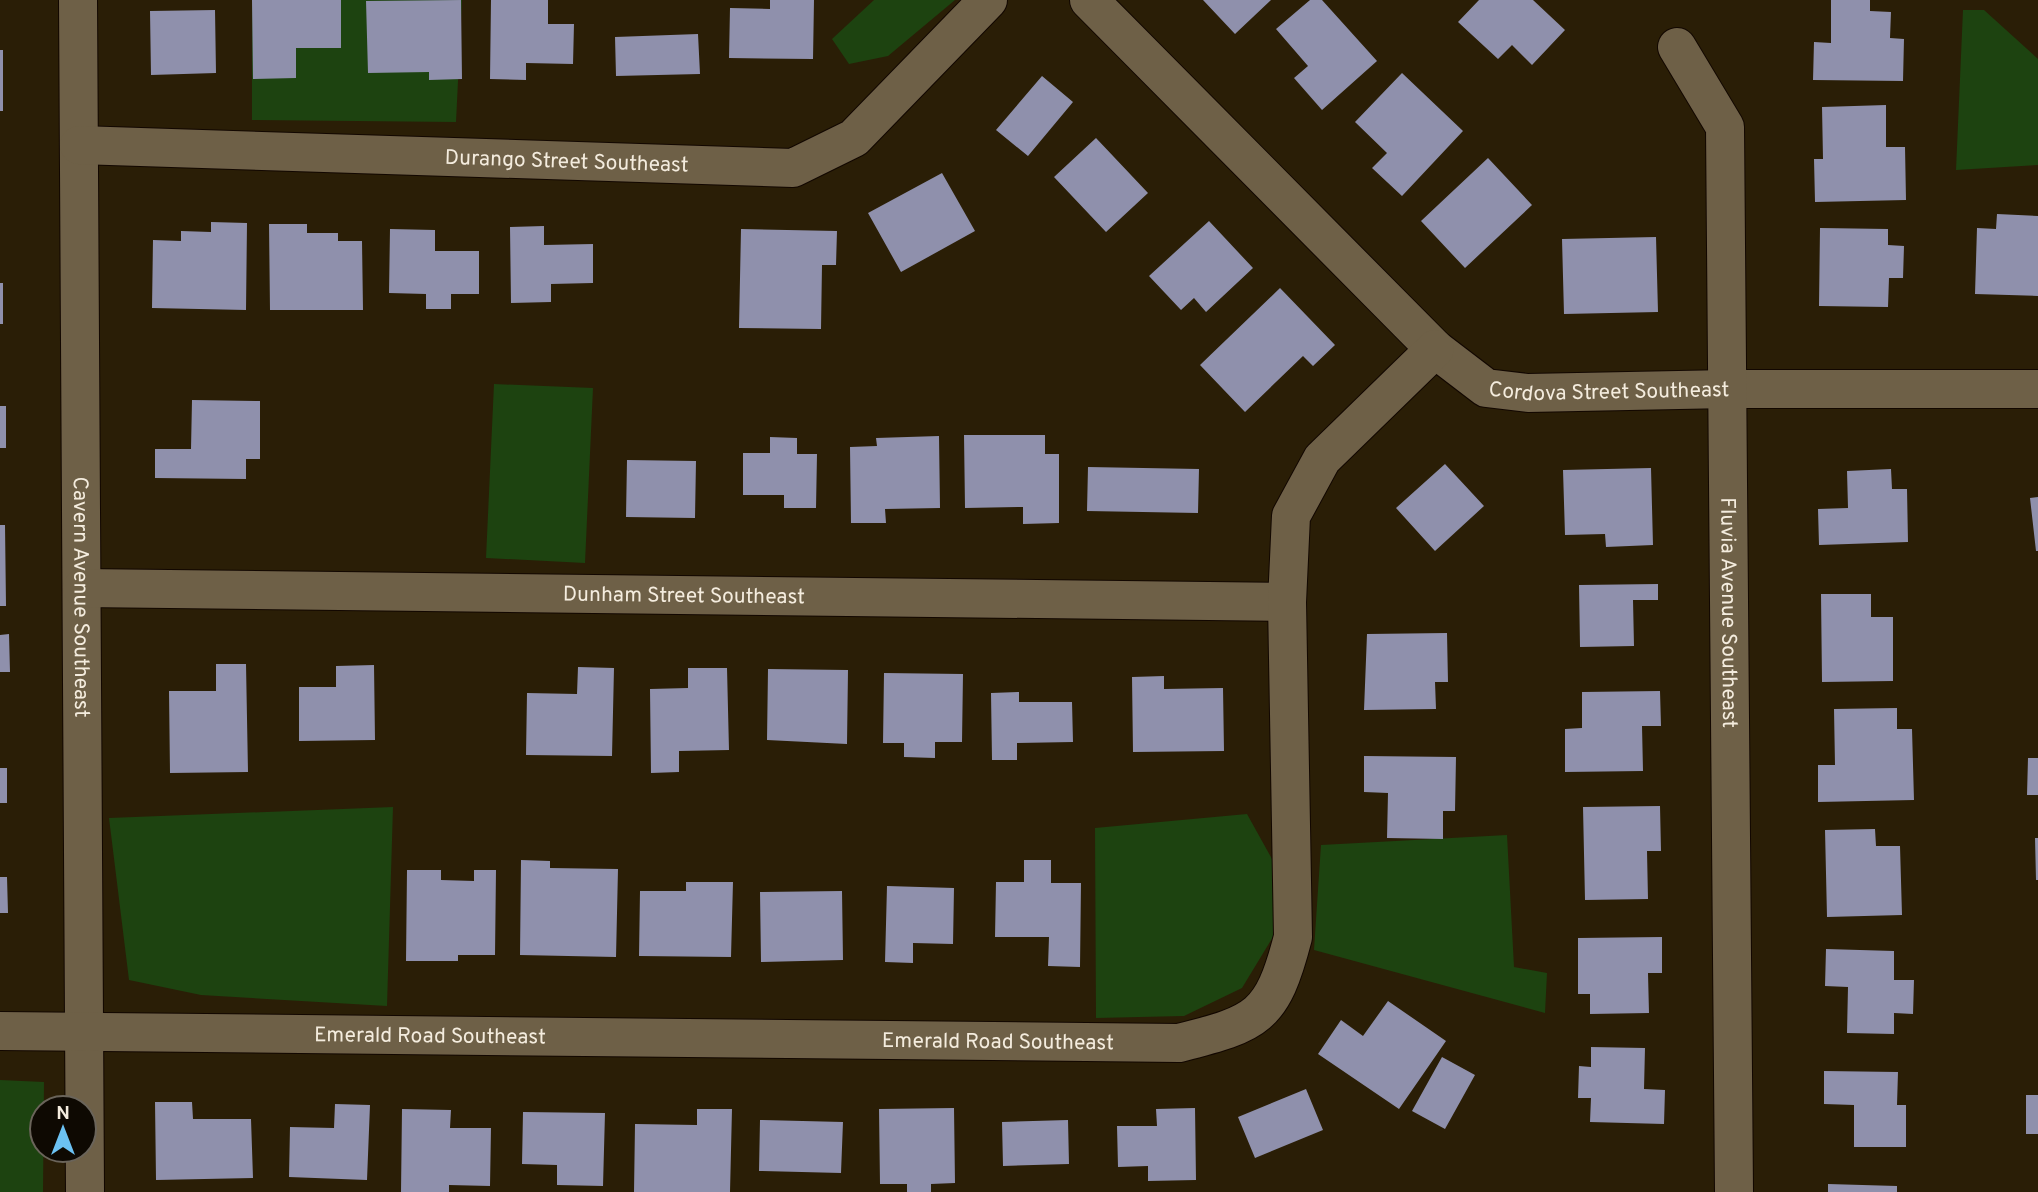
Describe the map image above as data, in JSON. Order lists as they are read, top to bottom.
{
  "streets": {
    "street": [
      "Durango Street Southeast",
      "Cordova Street Southeast",
      "Dunham Street Southeast",
      "Cavern Avenue Southeast",
      "Fluvia Avenue Southeast",
      "Emerald Road Southeast"
    ]
  },
  "crossings": [
    ["Durango Street Southeast", "Cavern Avenue Southeast"],
    ["Cordova Street Southeast", "Fluvia Avenue Southeast"],
    ["Cordova Street Southeast", "Emerald Road Southeast"],
    ["Dunham Street Southeast", "Cavern Avenue Southeast"],
    ["Dunham Street Southeast", "Emerald Road Southeast"],
    ["Cavern Avenue Southeast", "Emerald Road Southeast"]
  ],
  "north": "top"
}
